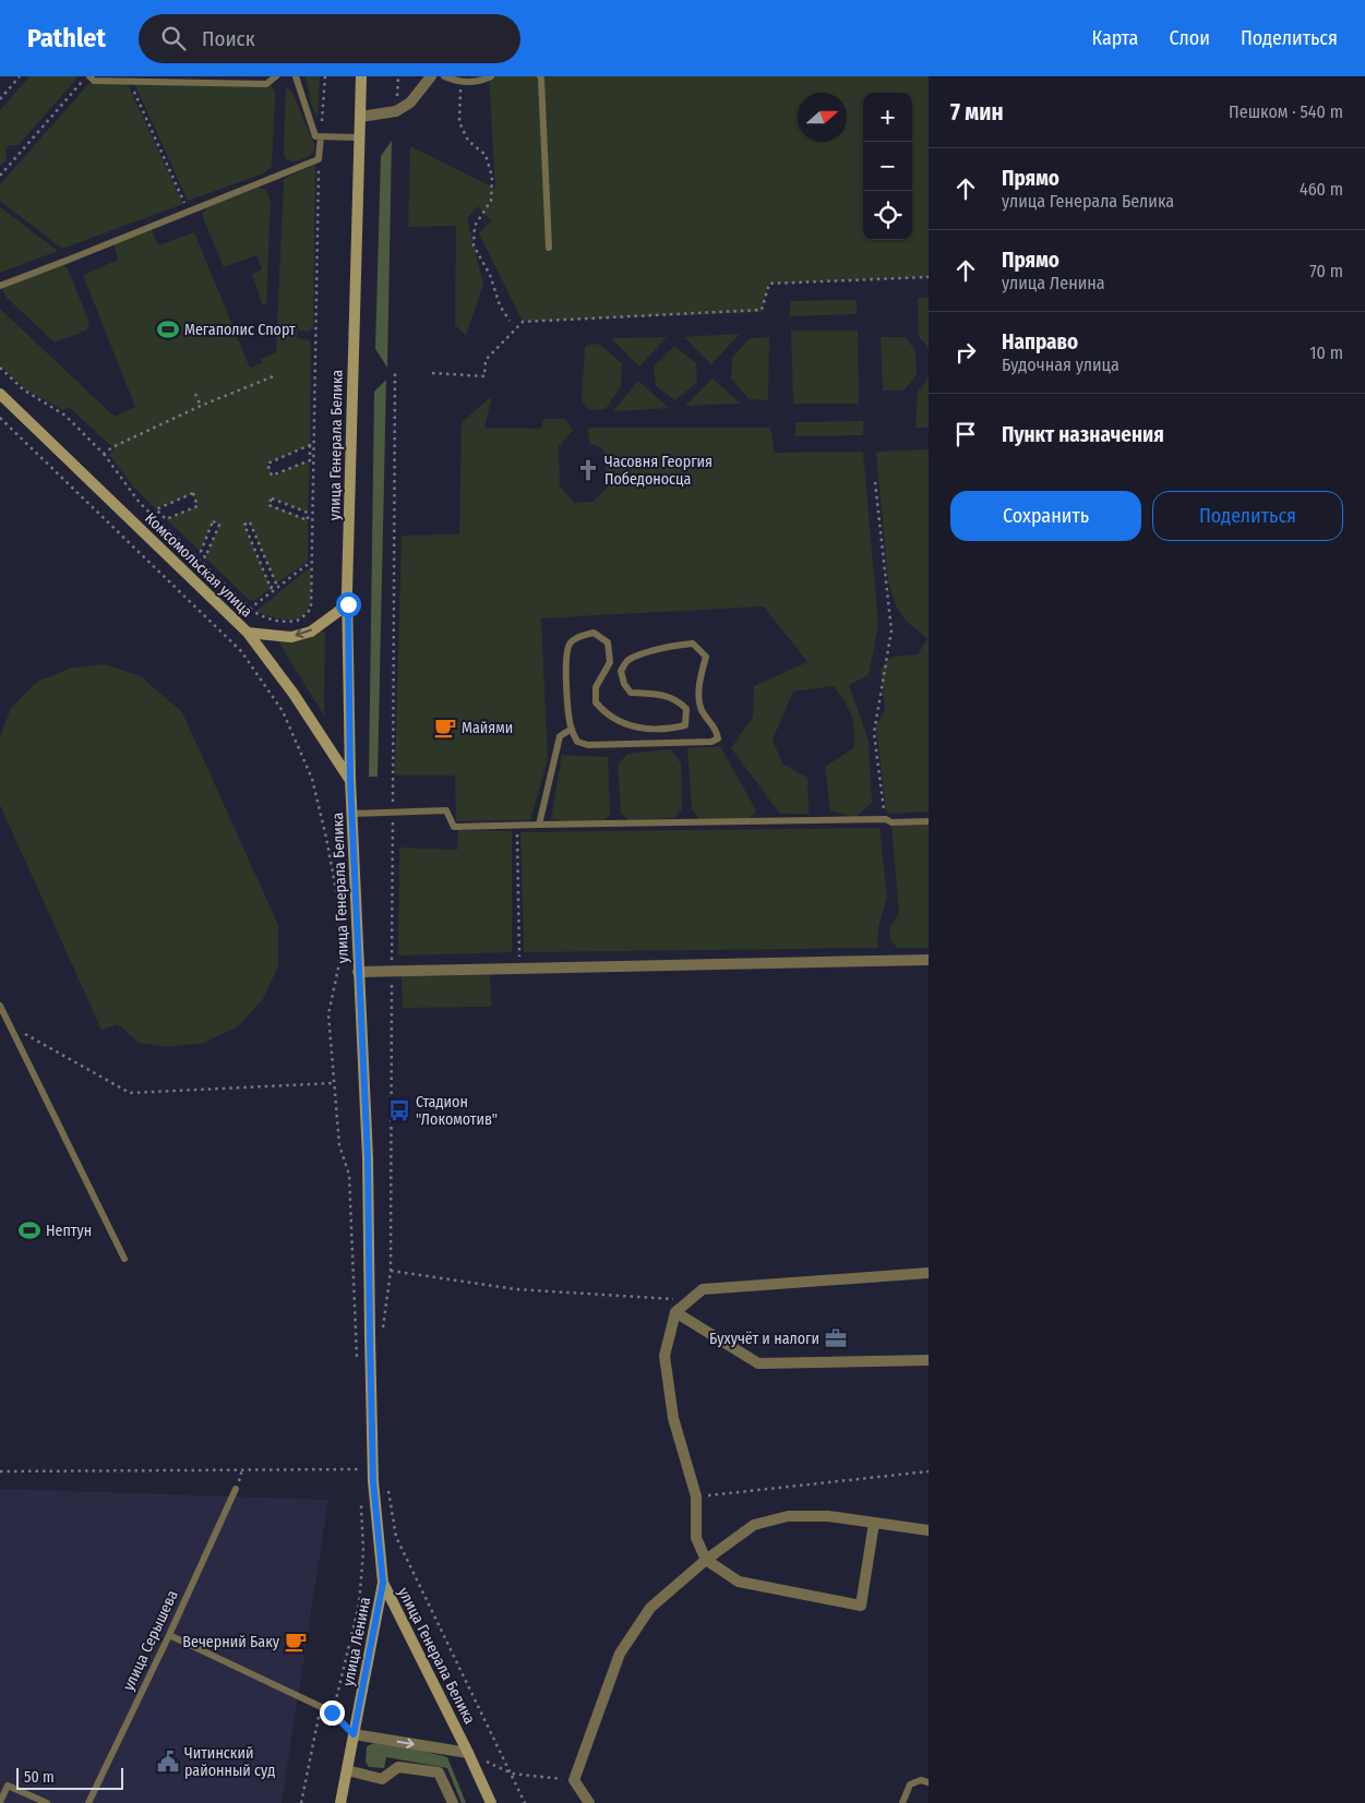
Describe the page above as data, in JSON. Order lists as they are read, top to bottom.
{
  "streets": {
    "main road": ["улица Генерала Белика", "Комсомольская улица", "улица Ленина"],
    "lane": ["улица Серышева"]
  },
  "crossings": [
    ["улица Генерала Белика", "Комсомольская улица"],
    ["улица Генерала Белика", "улица Ленина"]
  ],
  "places": {
    "sports": ["Мегаполис Спорт", "Нептун"],
    "church": ["Часовня Георгия Победоносца"],
    "cafe": ["Майями", "Вечерний Баку"],
    "bus stop": ["Стадион \"Локомотив\""],
    "office": ["Бухучёт и налоги"],
    "public building": ["Читинский районный суд"]
  },
  "scale_bar": "50 m",
  "north": "right",
  "page": {
    "header": "Pathlet",
    "search": "Поиск",
    "nav": ["Карта", "Слои", "Поделиться"],
    "heading": ["7 мин", "Пешком · 540 m"],
    "map_buttons": ["+", "−"],
    "list": [
      ["Прямо", "улица Генерала Белика", "460 m"],
      ["Прямо", "улица Ленина", "70 m"],
      ["Направо", "Будочная улица", "10 m"],
      "Пункт назначения"
    ],
    "buttons": ["Сохранить", "Поделиться"],
    "scale": "50 m"
  }
}
